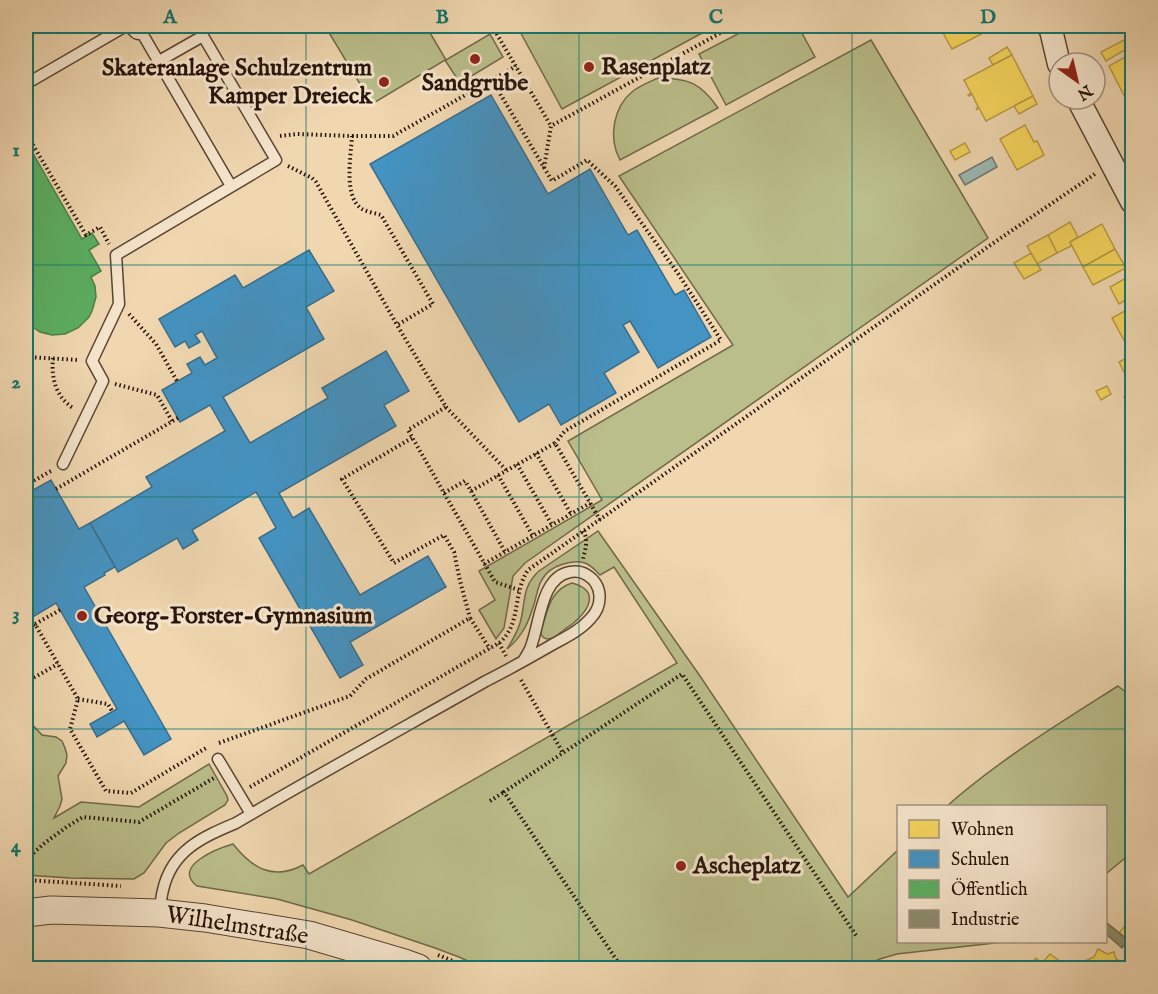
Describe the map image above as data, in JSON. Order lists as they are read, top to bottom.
{
  "streets": {
    "street": ["Wilhelmstraße"]
  },
  "places": [
    "Sandgrube",
    "Rasenplatz",
    "Skateranlage Schulzentrum Kamper Dreieck",
    "Georg-Forster-Gymnasium",
    "Ascheplatz"
  ],
  "legend": [
    "Wohnen",
    "Schulen",
    "Öffentlich",
    "Industrie"
  ],
  "north": "bottom right",
  "grid": {
    "columns": [
      "A",
      "B",
      "C",
      "D"
    ],
    "rows": [
      "1",
      "2",
      "3",
      "4"
    ]
  }
}
